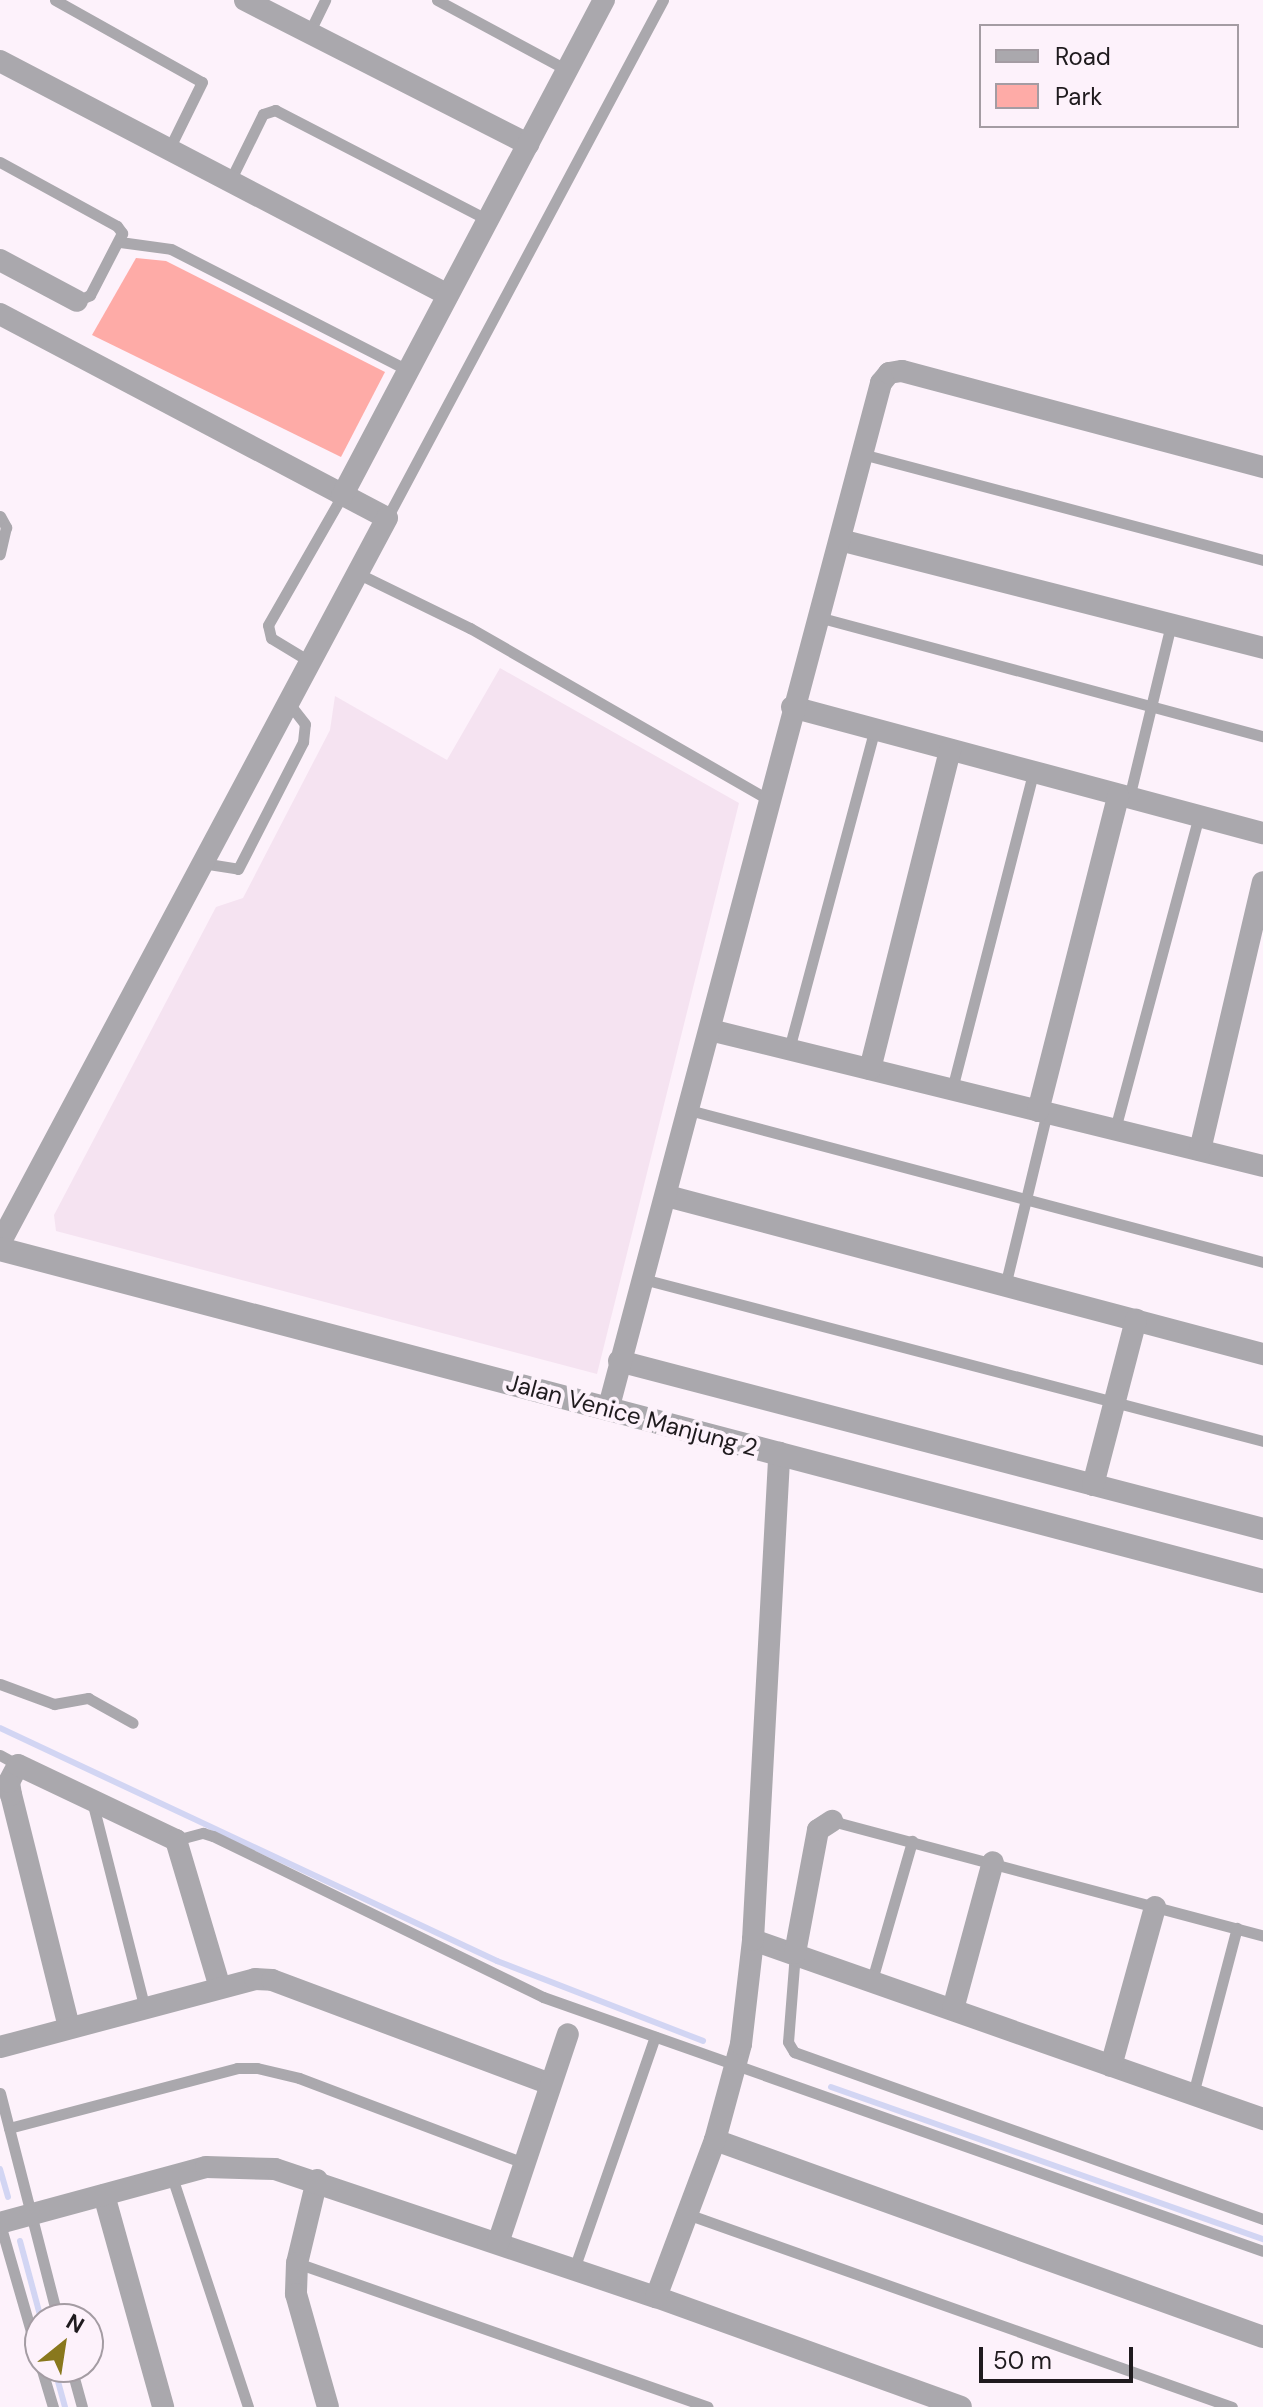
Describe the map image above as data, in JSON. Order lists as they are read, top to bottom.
{
  "streets": {
    "street": ["Jalan Venice Manjung 2"]
  },
  "legend": ["Road", "Park"],
  "scale_bar": "50 m",
  "north": "top right"
}
